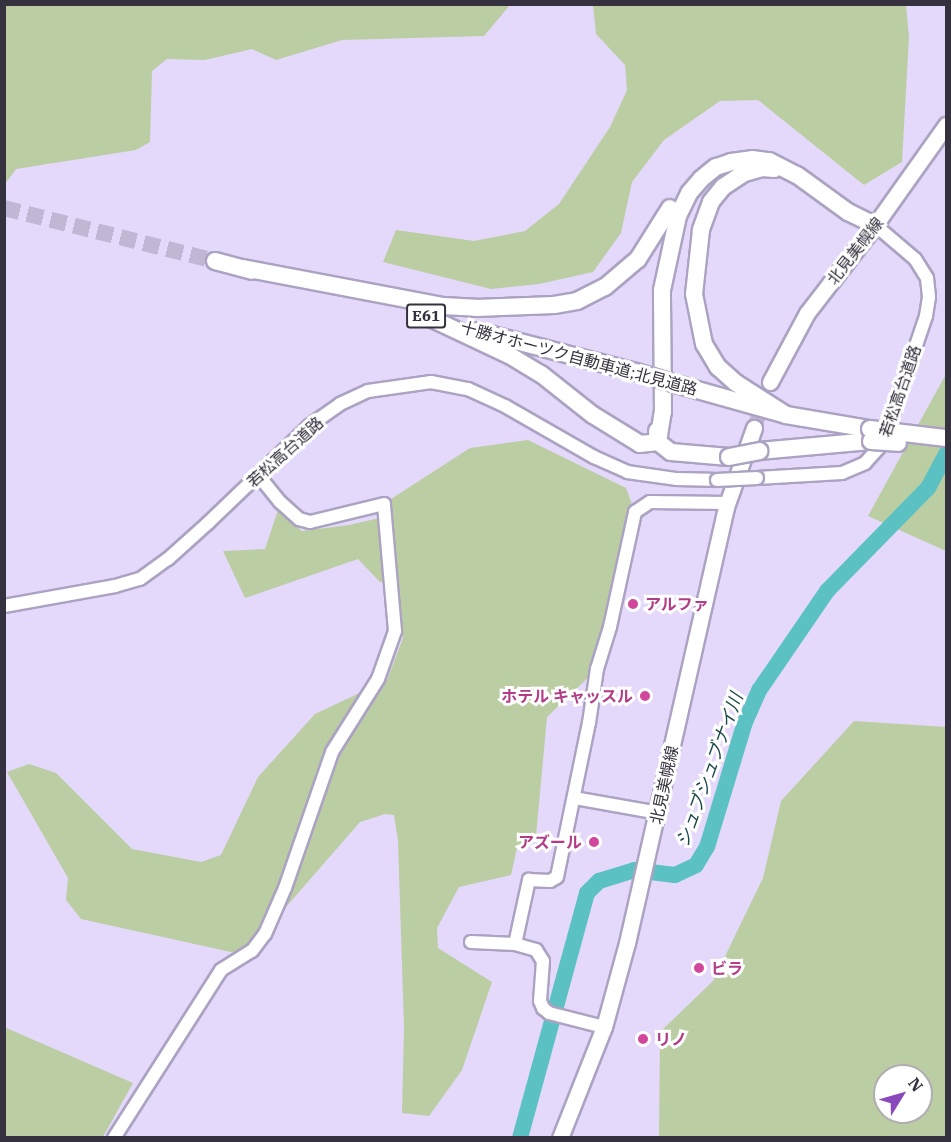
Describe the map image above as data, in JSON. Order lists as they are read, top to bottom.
{
  "streets": {
    "highway": ["E61", "十勝オホーツク自動車道;北見道路"],
    "main road": ["北見美幌線"],
    "street": ["若松高台道路"]
  },
  "crossings": [
    ["北見美幌線", "若松高台道路"]
  ],
  "water": ["シュブシュブナイ川"],
  "places": [
    "アルファ",
    "ホテル キャッスル",
    "アズール",
    "ビラ",
    "リノ"
  ],
  "north": "top right"
}
